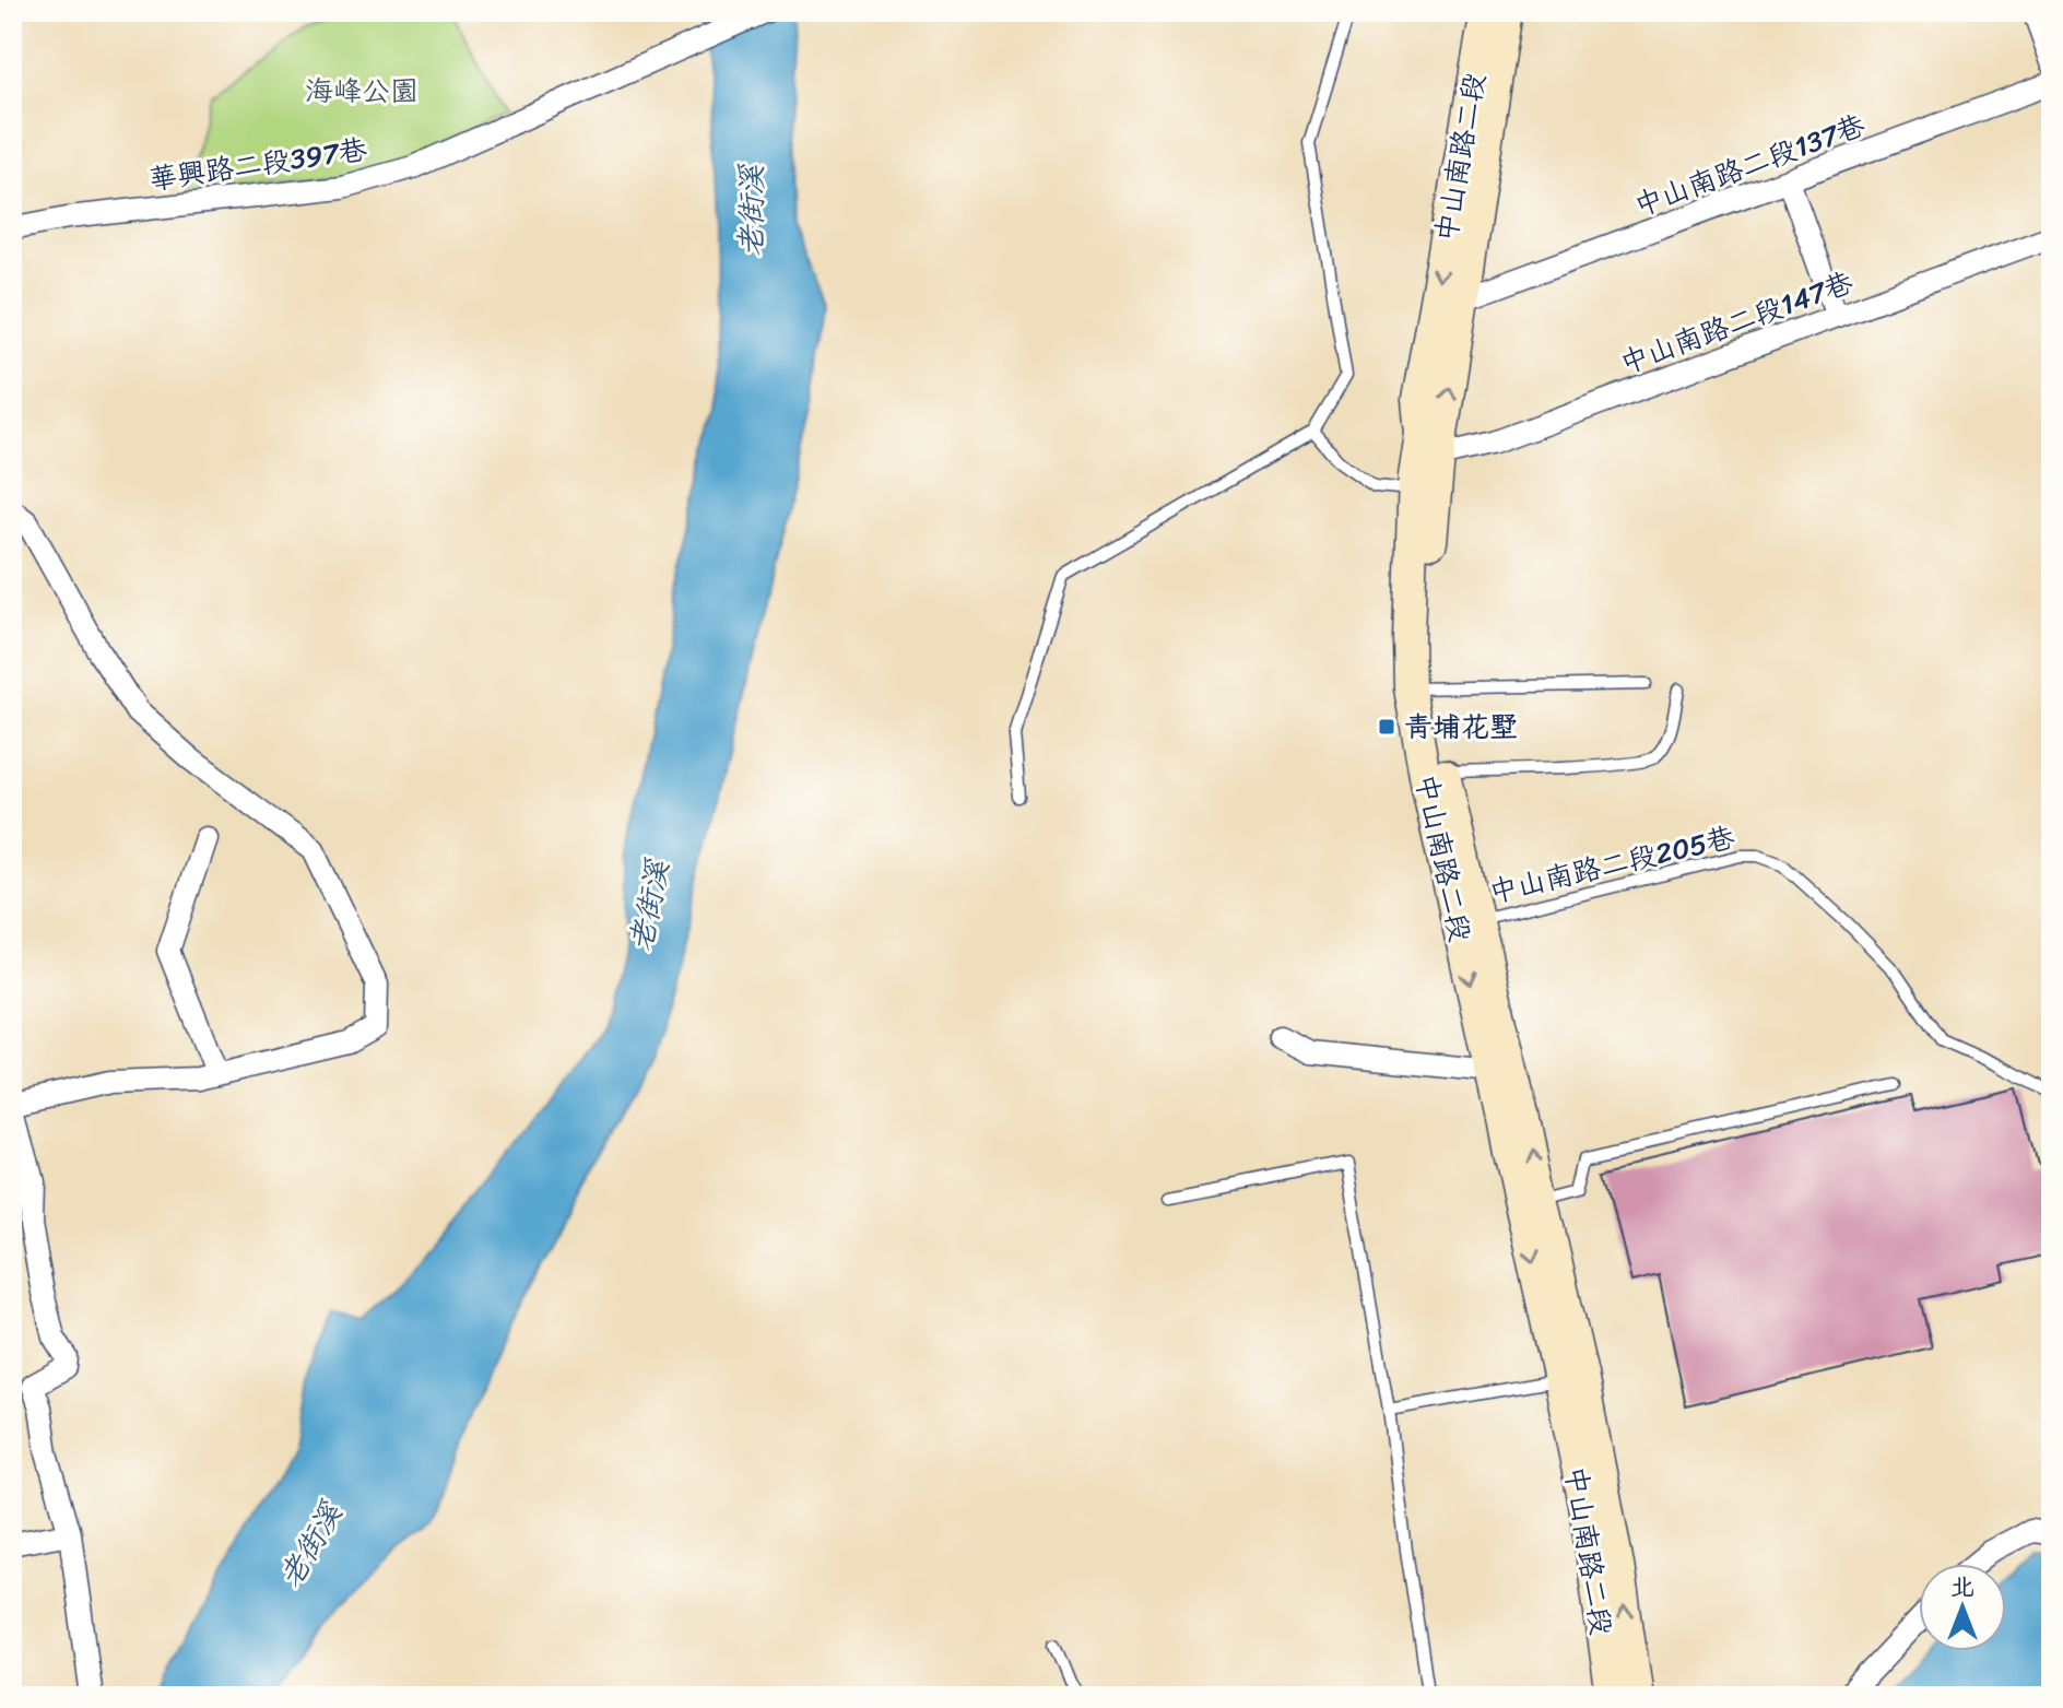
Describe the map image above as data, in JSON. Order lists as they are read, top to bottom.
{
  "streets": {
    "main road": ["中山南路二段"],
    "street": ["華興路二段397巷", "中山南路二段137巷", "中山南路二段147巷"],
    "lane": ["中山南路二段205巷"]
  },
  "crossings": [
    ["中山南路二段", "中山南路二段137巷"],
    ["中山南路二段", "中山南路二段147巷"],
    ["中山南路二段", "中山南路二段205巷"]
  ],
  "water": ["老街溪"],
  "parks": ["海峰公園"],
  "places": {
    "transit": ["青埔花墅"]
  },
  "north": "top"
}
